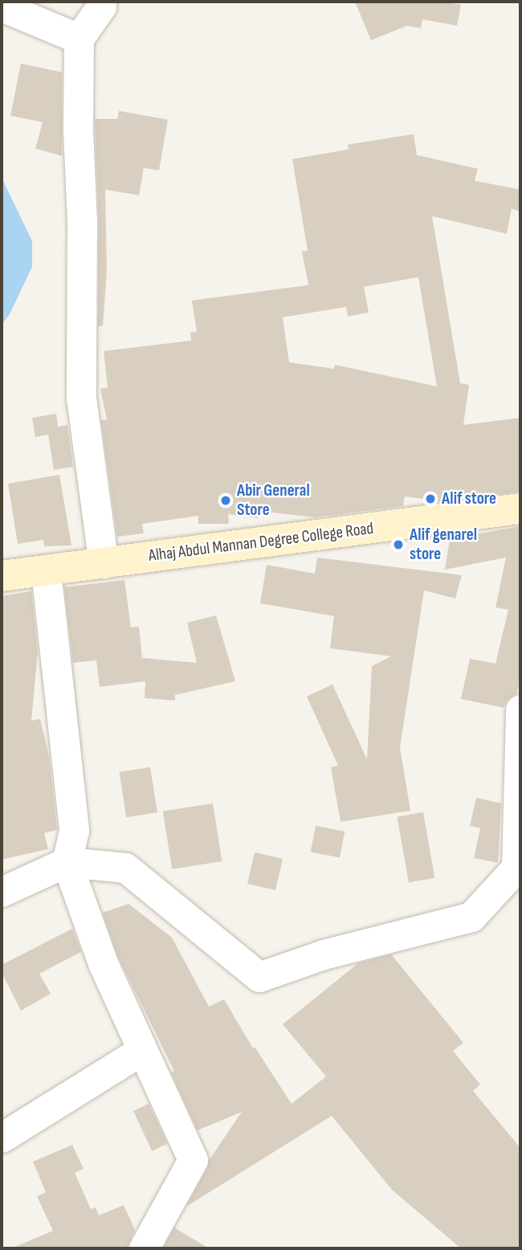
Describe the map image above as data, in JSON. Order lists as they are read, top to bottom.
{
  "streets": {
    "street": ["Alhaj Abdul Mannan Degree College Road"]
  },
  "places": ["Alif store", "Abir General Store", "Alif genarel store"]
}
